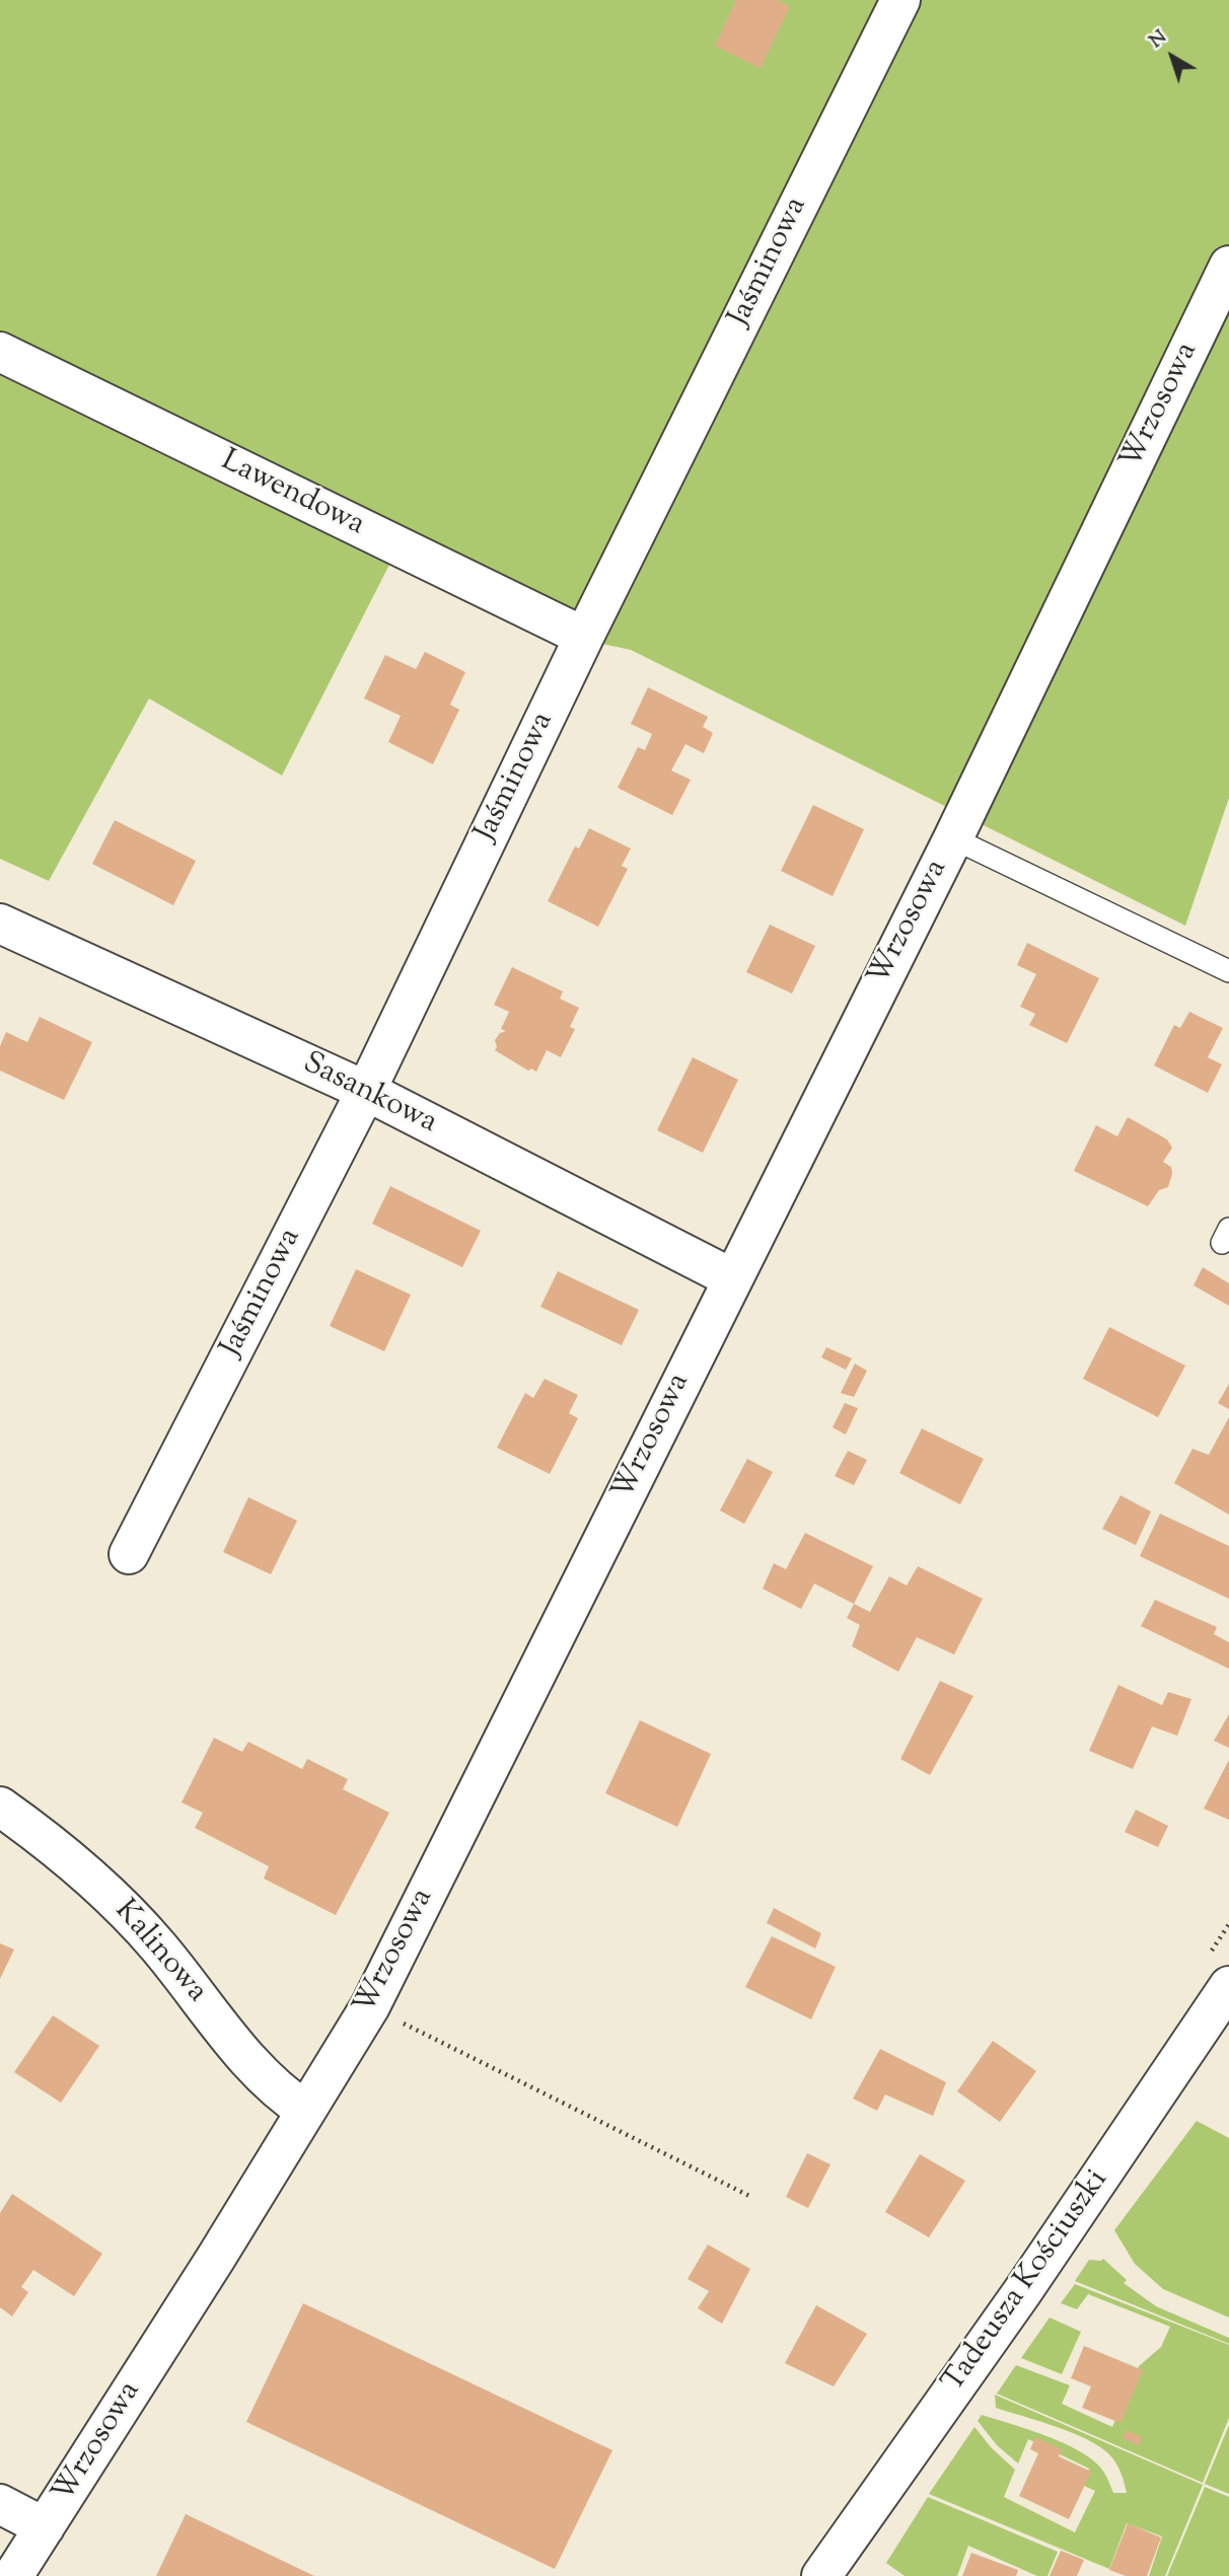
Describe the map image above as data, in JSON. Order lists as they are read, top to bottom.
{
  "streets": {
    "street": [
      "Jaśminowa",
      "Wrzosowa",
      "Lawendowa",
      "Sasankowa",
      "Kalinowa",
      "Tadeusza Kościuszki"
    ]
  },
  "crossings": [
    ["Jaśminowa", "Lawendowa"],
    ["Jaśminowa", "Sasankowa"],
    ["Wrzosowa", "Sasankowa"],
    ["Wrzosowa", "Kalinowa"]
  ],
  "north": "top left"
}
